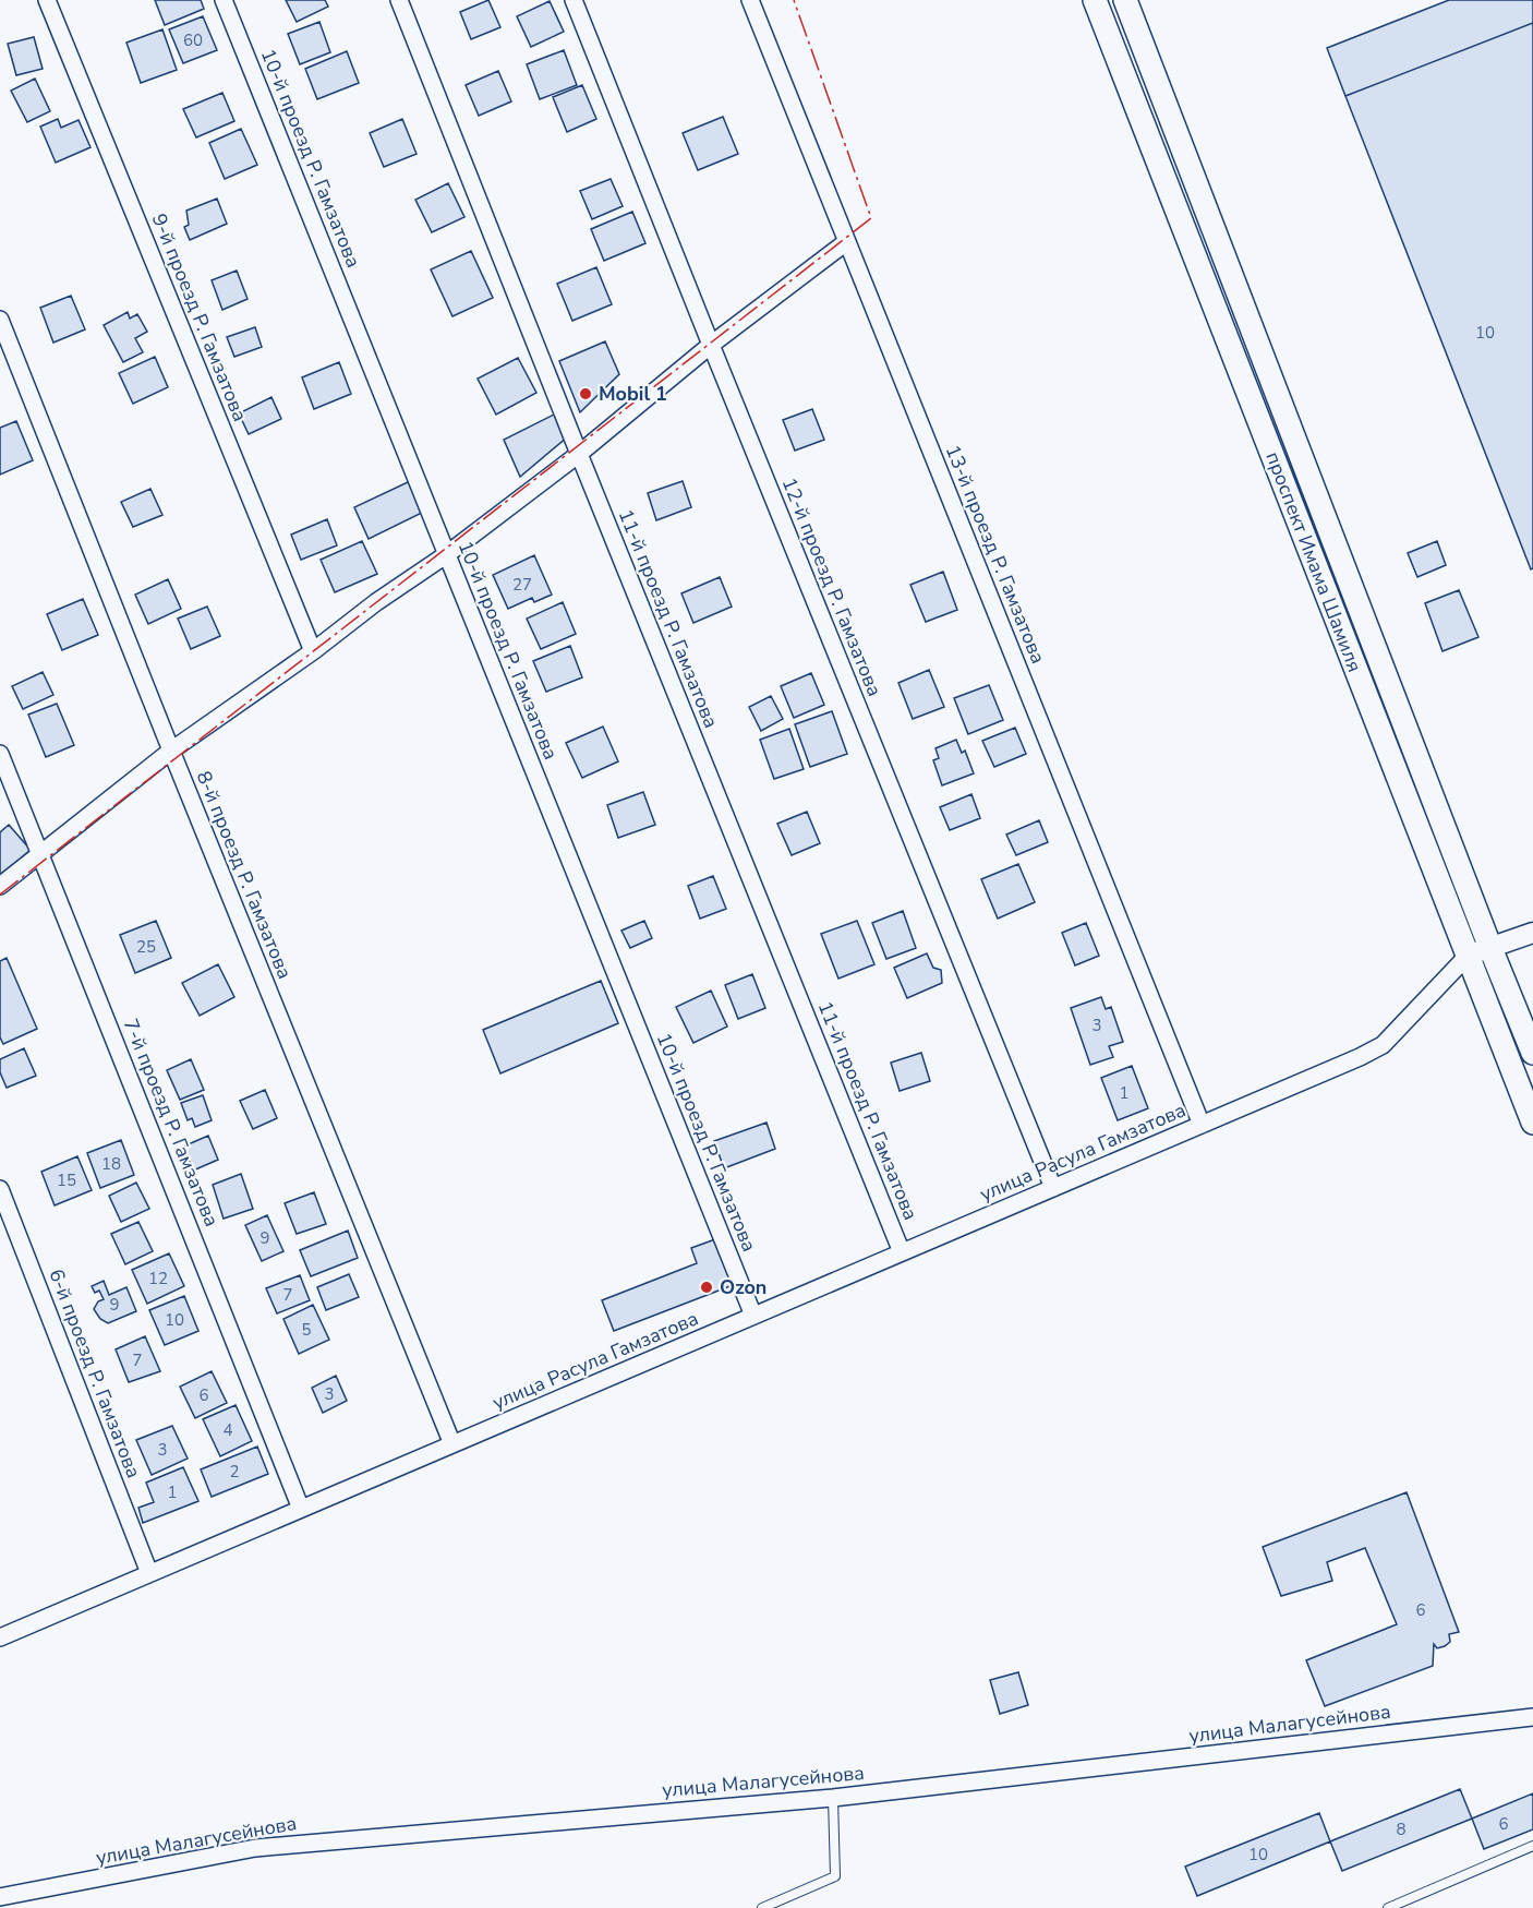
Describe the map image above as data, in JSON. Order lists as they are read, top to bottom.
{
  "streets": {
    "main road": ["проспект Имама Шамиля"],
    "street": [
      "10-й проезд Р. Гамзатова",
      "9-й проезд Р. Гамзатова",
      "13-й проезд Р. Гамзатова",
      "12-й проезд Р. Гамзатова",
      "11-й проезд Р. Гамзатова",
      "8-й проезд Р. Гамзатова",
      "7-й проезд Р. Гамзатова",
      "улица Расула Гамзатова",
      "6-й проезд Р. Гамзатова",
      "улица Малагусейнова"
    ]
  },
  "crossings": [
    ["10-й проезд Р. Гамзатова", "улица Расула Гамзатова"],
    ["13-й проезд Р. Гамзатова", "улица Расула Гамзатова"],
    ["проспект Имама Шамиля", "улица Расула Гамзатова"],
    ["12-й проезд Р. Гамзатова", "улица Расула Гамзатова"],
    ["11-й проезд Р. Гамзатова", "улица Расула Гамзатова"],
    ["8-й проезд Р. Гамзатова", "улица Расула Гамзатова"],
    ["7-й проезд Р. Гамзатова", "улица Расула Гамзатова"],
    ["улица Расула Гамзатова", "6-й проезд Р. Гамзатова"]
  ],
  "places": ["Mobil 1", "Ozon"],
  "house_numbers": [
    "60",
    "10",
    "27",
    "25",
    "3",
    "1",
    "18",
    "15",
    "9",
    "12",
    "7",
    "9",
    "10",
    "5",
    "7",
    "3",
    "6",
    "4",
    "3",
    "2",
    "1",
    "6",
    "6",
    "8",
    "10"
  ]
}
